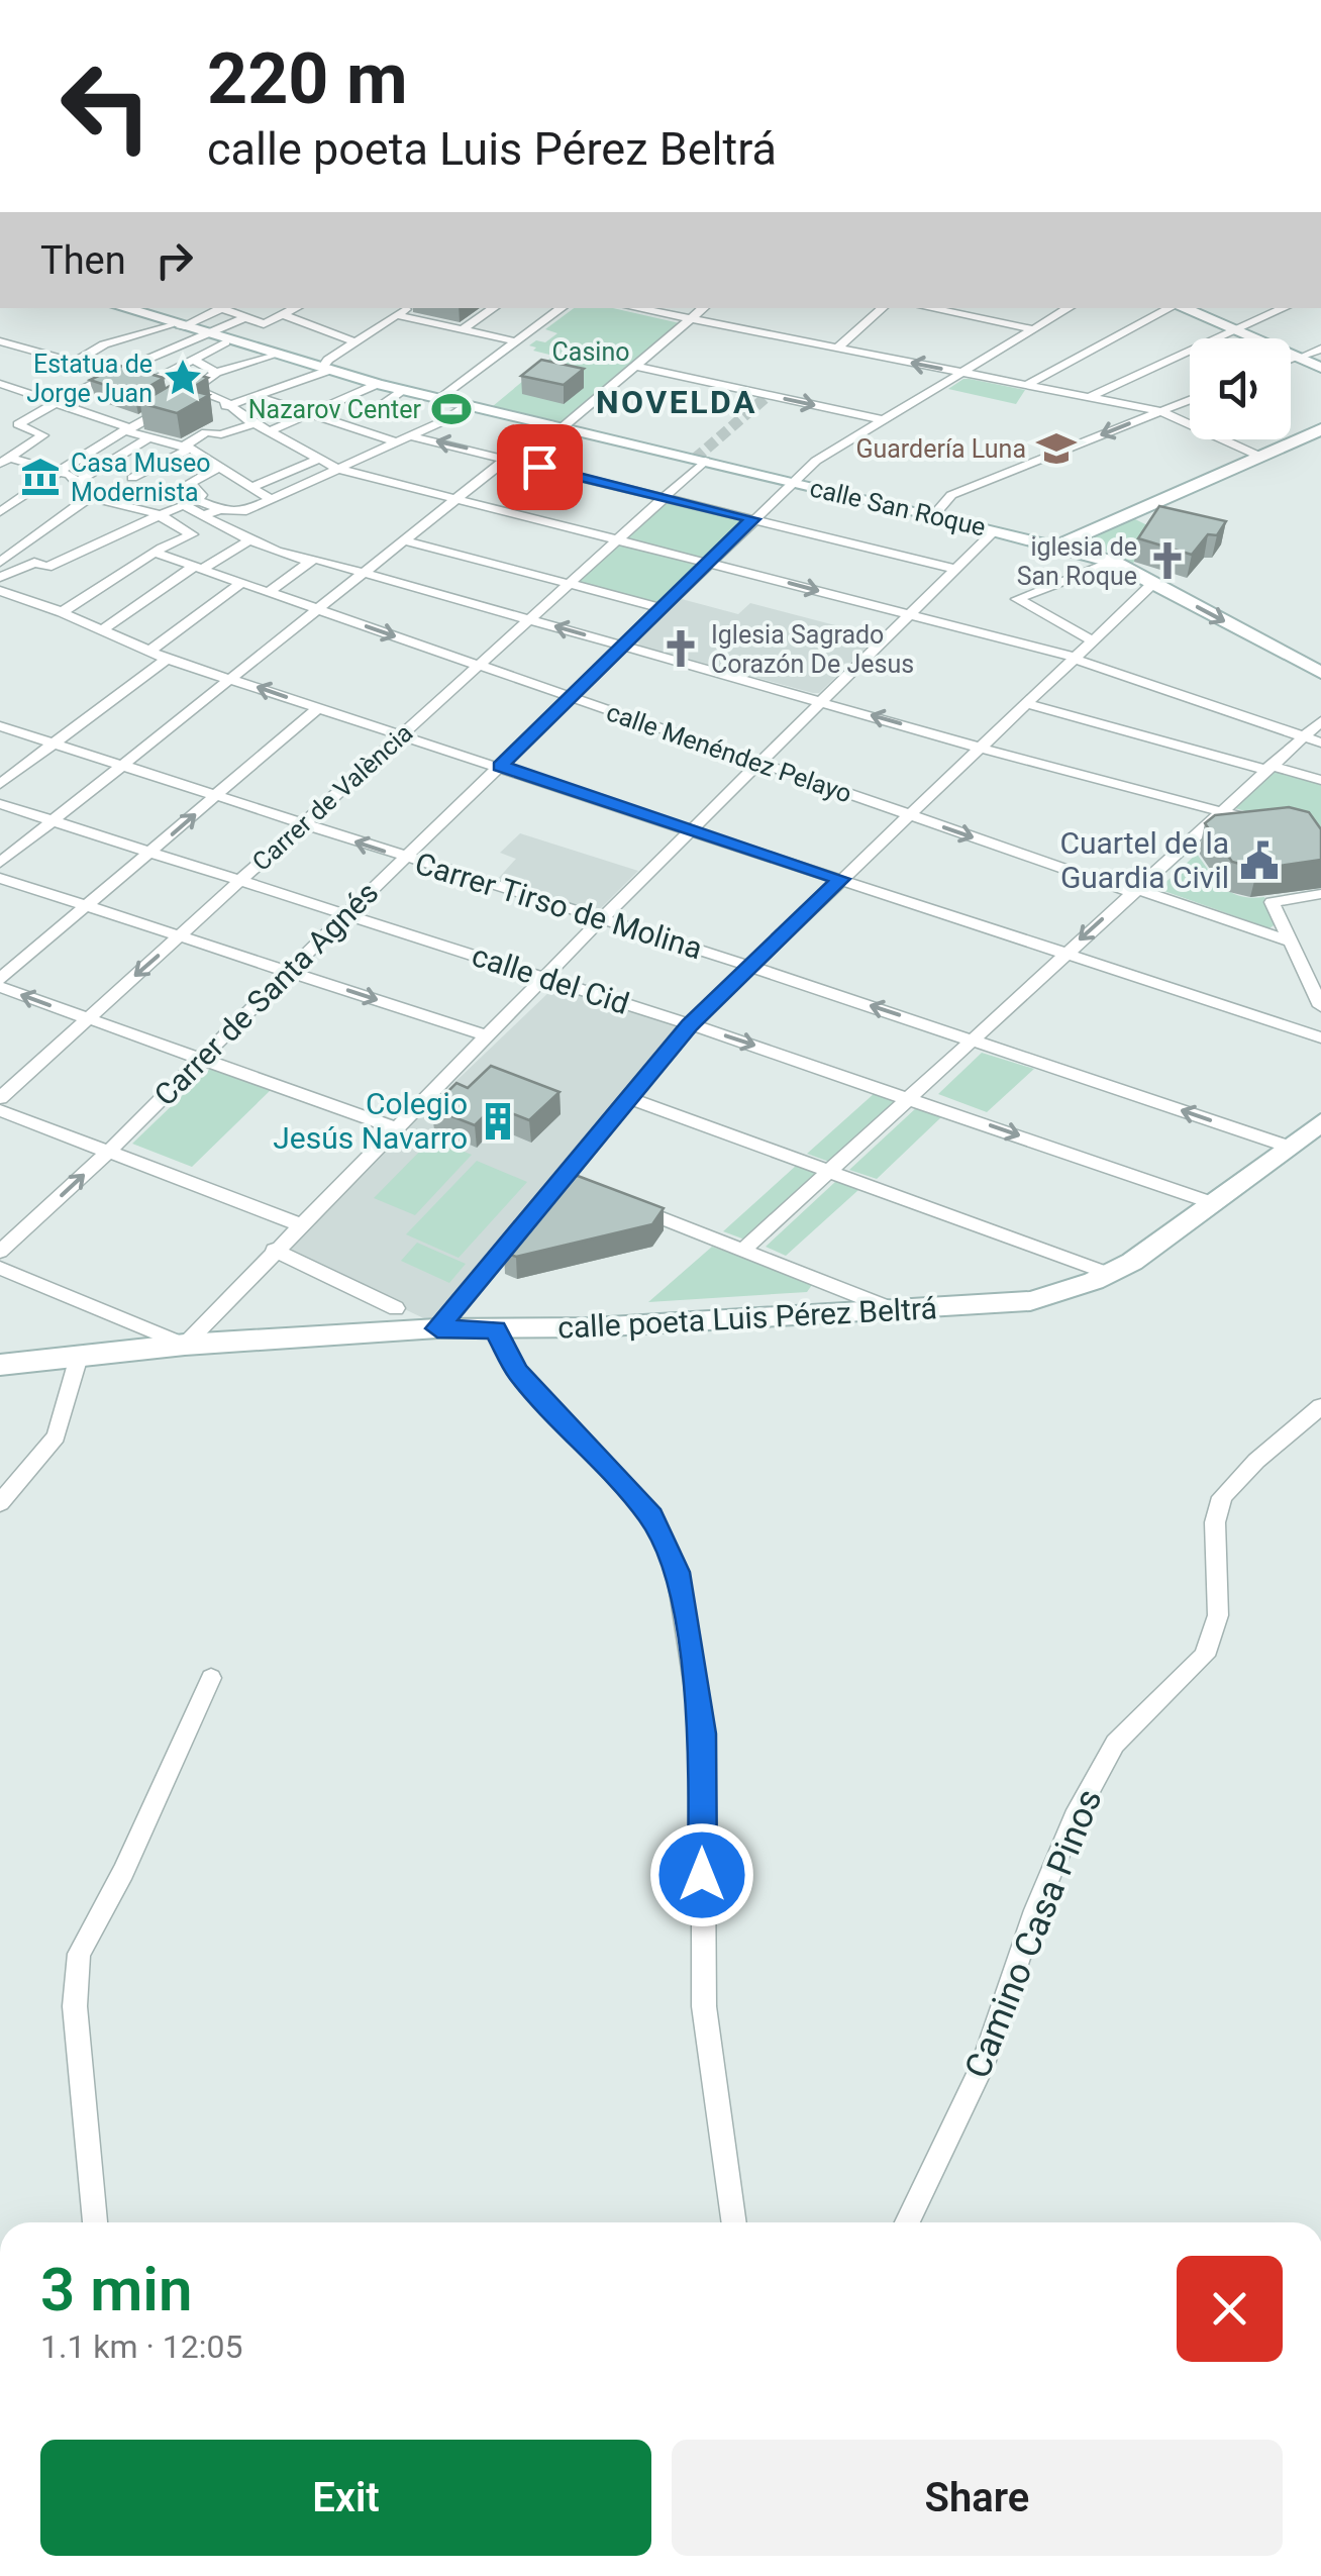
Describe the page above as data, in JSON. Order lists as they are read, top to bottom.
{
  "streets": {
    "street": [
      "calle San Roque",
      "calle Menéndez Pelayo",
      "Carrer de València",
      "Carrer Tirso de Molina",
      "calle del Cid",
      "Carrer de Santa Agnés",
      "calle poeta Luis Pérez Beltrá",
      "Camino Casa Pinos"
    ]
  },
  "crossings": [
    ["calle San Roque", "Carrer de València"],
    ["calle San Roque", "Carrer de Santa Agnés"],
    ["calle Menéndez Pelayo", "Carrer de València"],
    ["calle Menéndez Pelayo", "Carrer de Santa Agnés"],
    ["Carrer de València", "Carrer Tirso de Molina"],
    ["Carrer de València", "calle del Cid"],
    ["Carrer Tirso de Molina", "Carrer de Santa Agnés"],
    ["Carrer Tirso de Molina", "calle poeta Luis Pérez Beltrá"],
    ["calle del Cid", "Carrer de Santa Agnés"],
    ["calle del Cid", "calle poeta Luis Pérez Beltrá"]
  ],
  "districts": ["NOVELDA"],
  "parks": ["Casino"],
  "places": {
    "place": ["Estatua de Jorge Juan"],
    "sports": ["Nazarov Center"],
    "school or university": ["Guardería Luna"],
    "museum": ["Casa Museo Modernista"],
    "church": ["iglesia de San Roque", "Iglesia Sagrado Corazón De Jesus"],
    "public building": ["Cuartel de la Guardia Civil"],
    "building": ["Colegio Jesús Navarro"]
  },
  "page": {
    "turn": ["220 m", "calle poeta Luis Pérez Beltrá"],
    "then": "Then",
    "heading": ["3 min", "1.1 km · 12:05"],
    "buttons": ["Exit", "Share"]
  }
}
